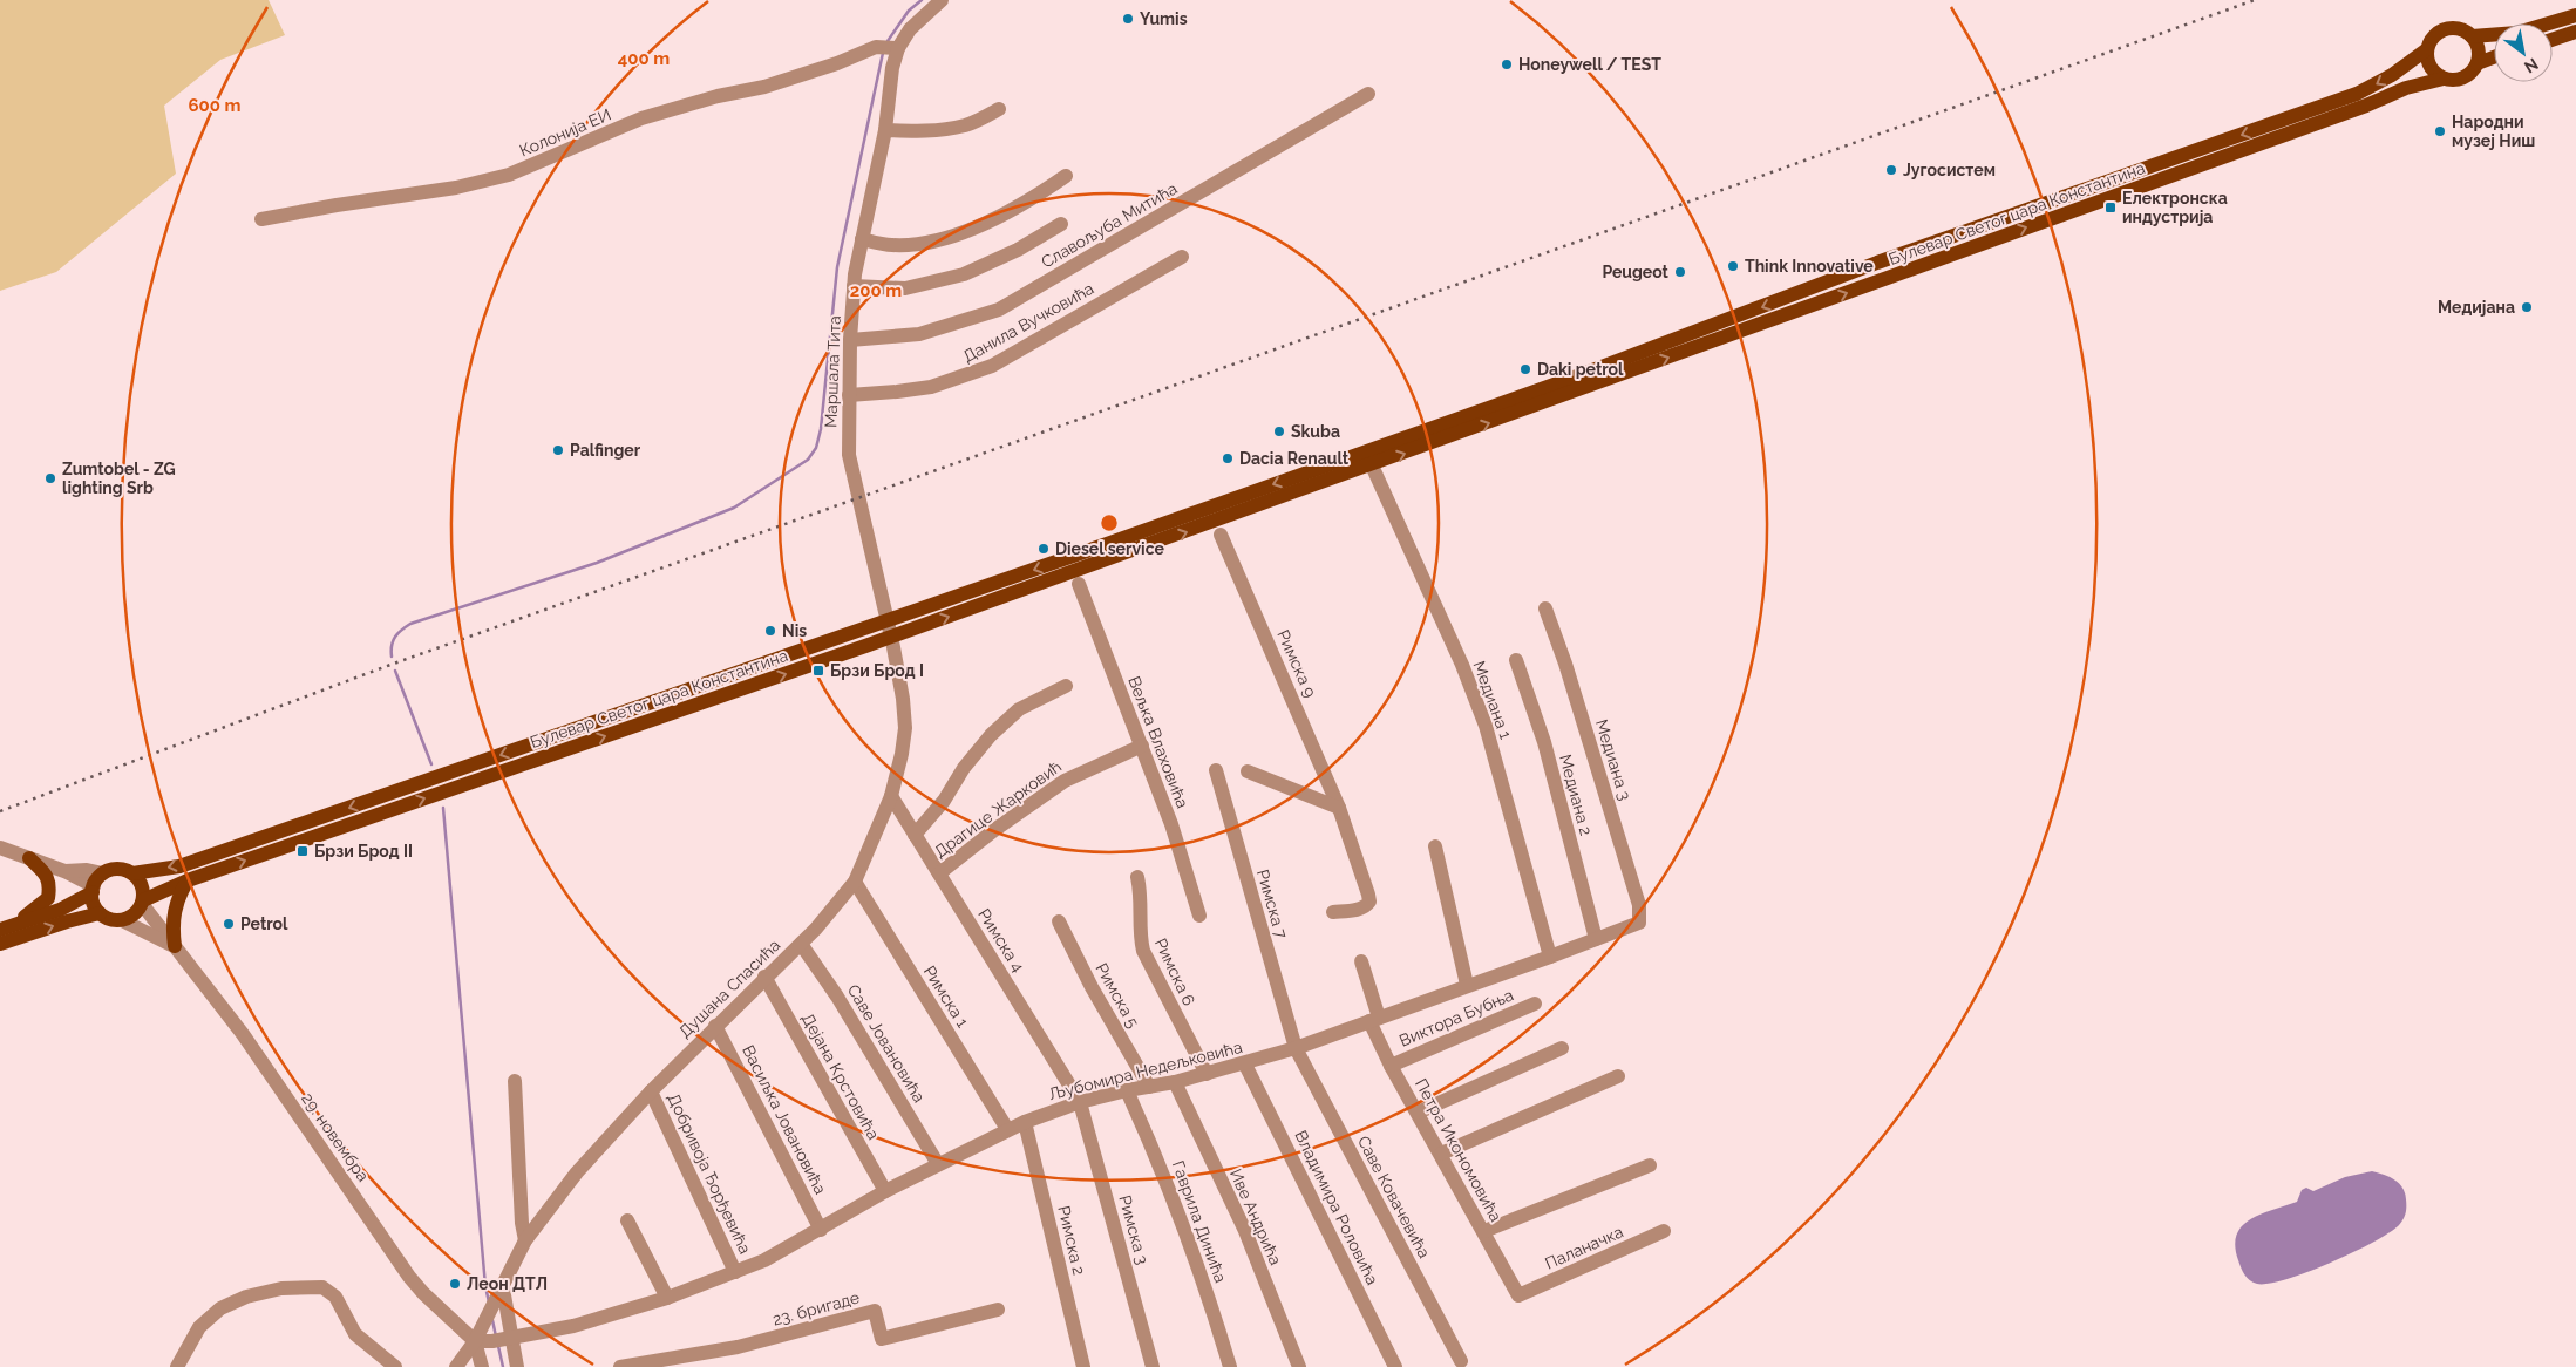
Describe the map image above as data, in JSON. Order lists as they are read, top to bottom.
{
  "streets": {
    "main road": ["Булевар Светог цара Константина"],
    "street": [
      "Колонија ЕИ",
      "Славољуба Митића",
      "Данила Вучковића",
      "Маршала Тита",
      "Римска 9",
      "Медиана 1",
      "Вељка Влаховића",
      "Медиана 3",
      "Медиана 2",
      "Драгице Жарковић",
      "Римска 7",
      "Римска 4",
      "Римска 6",
      "Душана Спасића",
      "Римска 5",
      "Римска 1",
      "Виктора Бубња",
      "Саве Јовановића",
      "Љубомира Недељковића",
      "Дејана Крстовића",
      "Васиљка Јовановића",
      "29. новембра",
      "Петра Икономовића",
      "Добривоја Ђорђевића",
      "Саве Ковачевића",
      "Владимира Роловића",
      "Иве Андрића",
      "Гаврила Динића",
      "Римска 3",
      "Римска 2",
      "Паланачка",
      "23. бригаде"
    ]
  },
  "crossings": [
    ["Колонија ЕИ", "Маршала Тита"],
    ["Булевар Светог цара Константина", "Маршала Тита"],
    ["Булевар Светог цара Константина", "Медиана 1"],
    ["Булевар Светог цара Константина", "Душана Спасића"],
    ["Булевар Светог цара Константина", "29. новембра"],
    ["Славољуба Митића", "Маршала Тита"],
    ["Данила Вучковића", "Маршала Тита"],
    ["Маршала Тита", "Душана Спасића"],
    ["Медиана 1", "Љубомира Недељковића"],
    ["Вељка Влаховића", "Драгице Жарковић"],
    ["Медиана 3", "Љубомира Недељковића"],
    ["Медиана 2", "Љубомира Недељковића"],
    ["Драгице Жарковић", "Римска 4"],
    ["Римска 7", "Љубомира Недељковића"],
    ["Римска 7", "Саве Ковачевића"],
    ["Римска 4", "Душана Спасића"],
    ["Римска 4", "Љубомира Недељковића"],
    ["Римска 4", "Римска 3"],
    ["Римска 6", "Љубомира Недељковића"],
    ["Душана Спасића", "Римска 1"],
    ["Душана Спасића", "Саве Јовановића"],
    ["Душана Спасића", "Љубомира Недељковића"],
    ["Душана Спасића", "Дејана Крстовића"],
    ["Душана Спасића", "Васиљка Јовановића"],
    ["Душана Спасића", "29. новембра"],
    ["Душана Спасића", "Добривоја Ђорђевића"],
    ["Римска 5", "Љубомира Недељковића"],
    ["Римска 1", "Љубомира Недељковића"],
    ["Виктора Бубња", "Петра Икономовића"],
    ["Саве Јовановића", "Љубомира Недељковића"],
    ["Љубомира Недељковића", "Дејана Крстовића"],
    ["Љубомира Недељковића", "Васиљка Јовановића"],
    ["Љубомира Недељковића", "29. новембра"],
    ["Љубомира Недељковића", "Петра Икономовића"],
    ["Љубомира Недељковића", "Добривоја Ђорђевића"],
    ["Љубомира Недељковића", "Саве Ковачевића"],
    ["Љубомира Недељковића", "Владимира Роловића"],
    ["Љубомира Недељковића", "Иве Андрића"],
    ["Љубомира Недељковића", "Гаврила Динића"],
    ["Љубомира Недељковића", "Римска 3"],
    ["Љубомира Недељковића", "Римска 2"],
    ["Петра Икономовића", "Паланачка"]
  ],
  "places": {
    "other": [
      "Yumis",
      "Honeywell / TEST",
      "Народни музеј Ниш",
      "Југосистем",
      "Think Innovative",
      "Peugeot",
      "Медијана",
      "Daki petrol",
      "Skuba",
      "Palfinger",
      "Dacia Renault",
      "Zumtobel - ZG lighting Srb",
      "Diesel service",
      "Nis",
      "Petrol",
      "Леон ДТЛ"
    ],
    "transit": ["Електронска индустрија", "Брзи Брод I", "Брзи Брод II"]
  },
  "north": "bottom right",
  "rings": ["400 m", "600 m", "200 m"]
}
